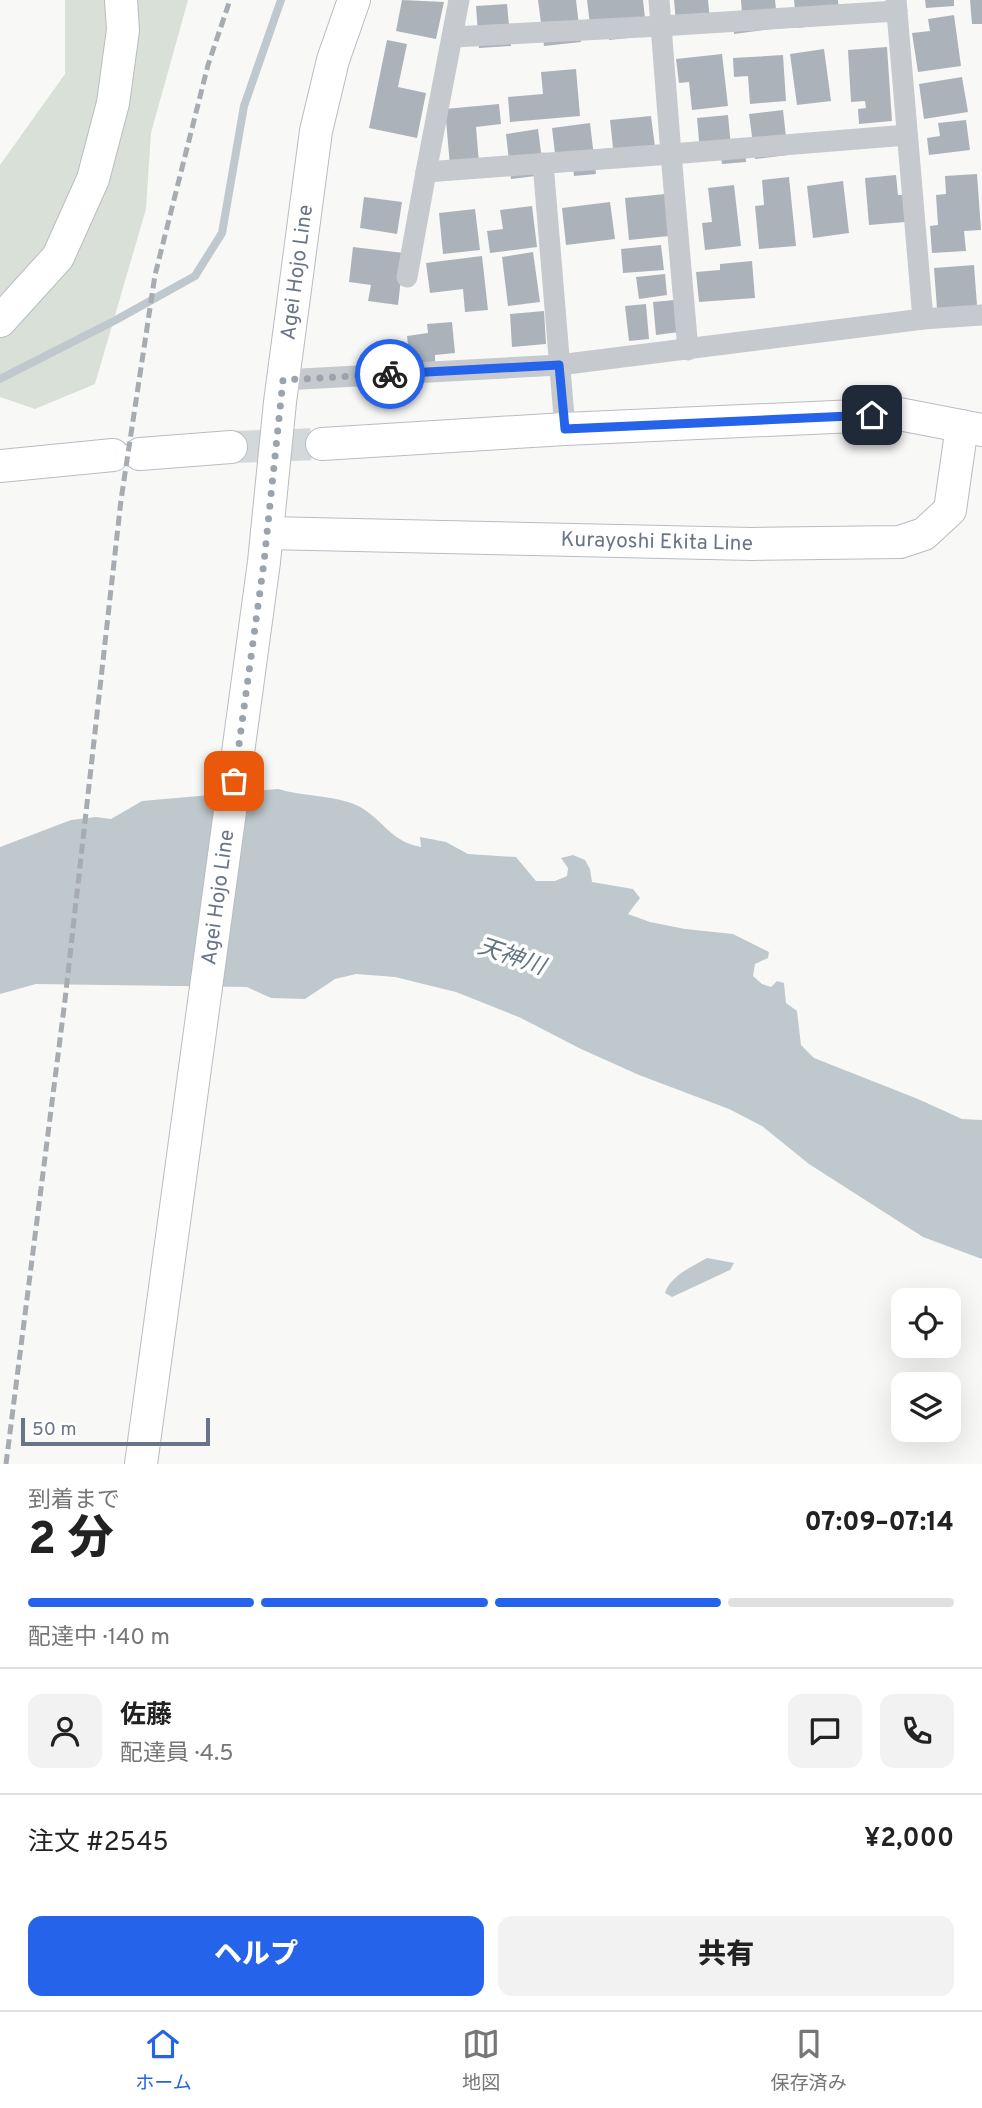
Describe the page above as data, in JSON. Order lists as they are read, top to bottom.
{
  "streets": {
    "main road": ["Agei Hojo Line", "Kurayoshi Ekita Line"]
  },
  "crossings": [
    ["Agei Hojo Line", "Kurayoshi Ekita Line"]
  ],
  "water": ["天神川"],
  "scale_bar": "50 m",
  "page": {
    "scale": "50 m",
    "heading": ["2 分", "到着まで", "07:09–07:14"],
    "panel": [
      "佐藤",
      "配達員 · 4.5",
      "注文 #2545",
      "¥2,000"
    ],
    "bar": "配達中 · 140 m",
    "buttons": ["ヘルプ", "共有"],
    "tabs": ["ホーム", "地図", "保存済み"]
  }
}
